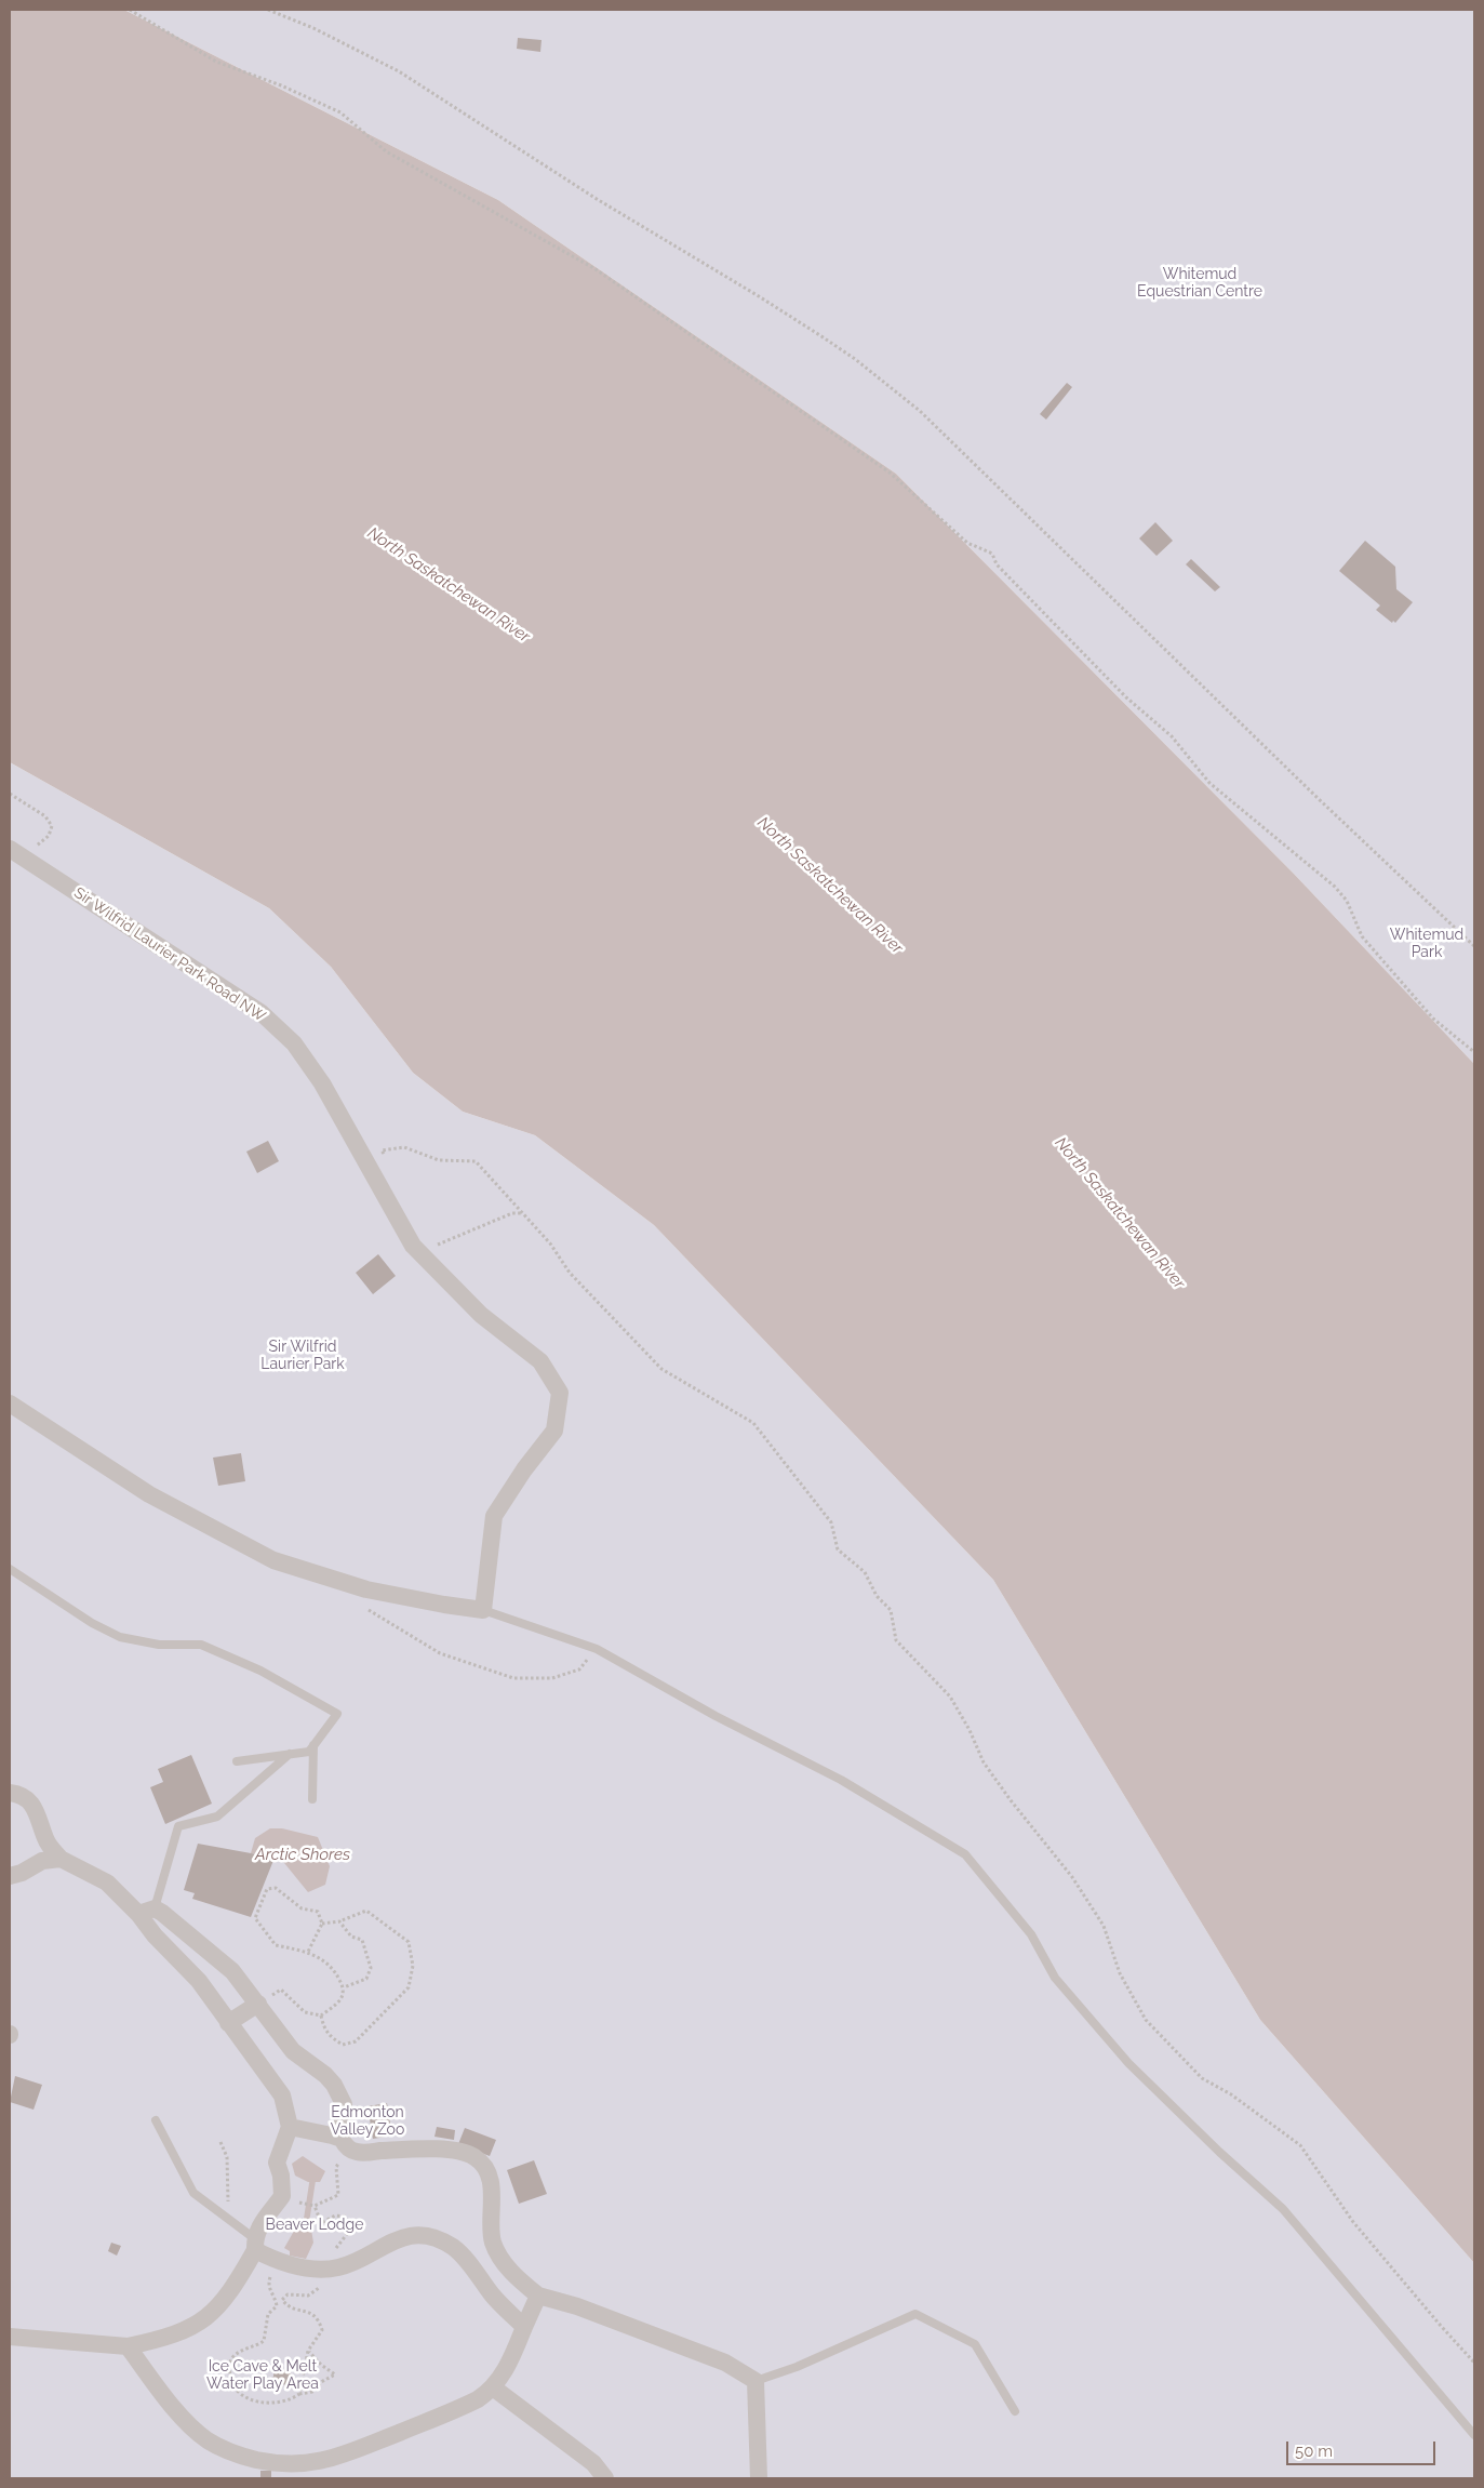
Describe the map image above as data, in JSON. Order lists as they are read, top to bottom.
{
  "streets": {
    "street": ["Sir Wilfrid Laurier Park Road NW"]
  },
  "water": ["North Saskatchewan River", "Arctic Shores"],
  "parks": [
    "Whitemud Equestrian Centre",
    "Whitemud Park",
    "Sir Wilfrid Laurier Park",
    "Edmonton Valley Zoo",
    "Beaver Lodge",
    "Ice Cave & Melt Water Play Area"
  ],
  "scale_bar": "50 m"
}
